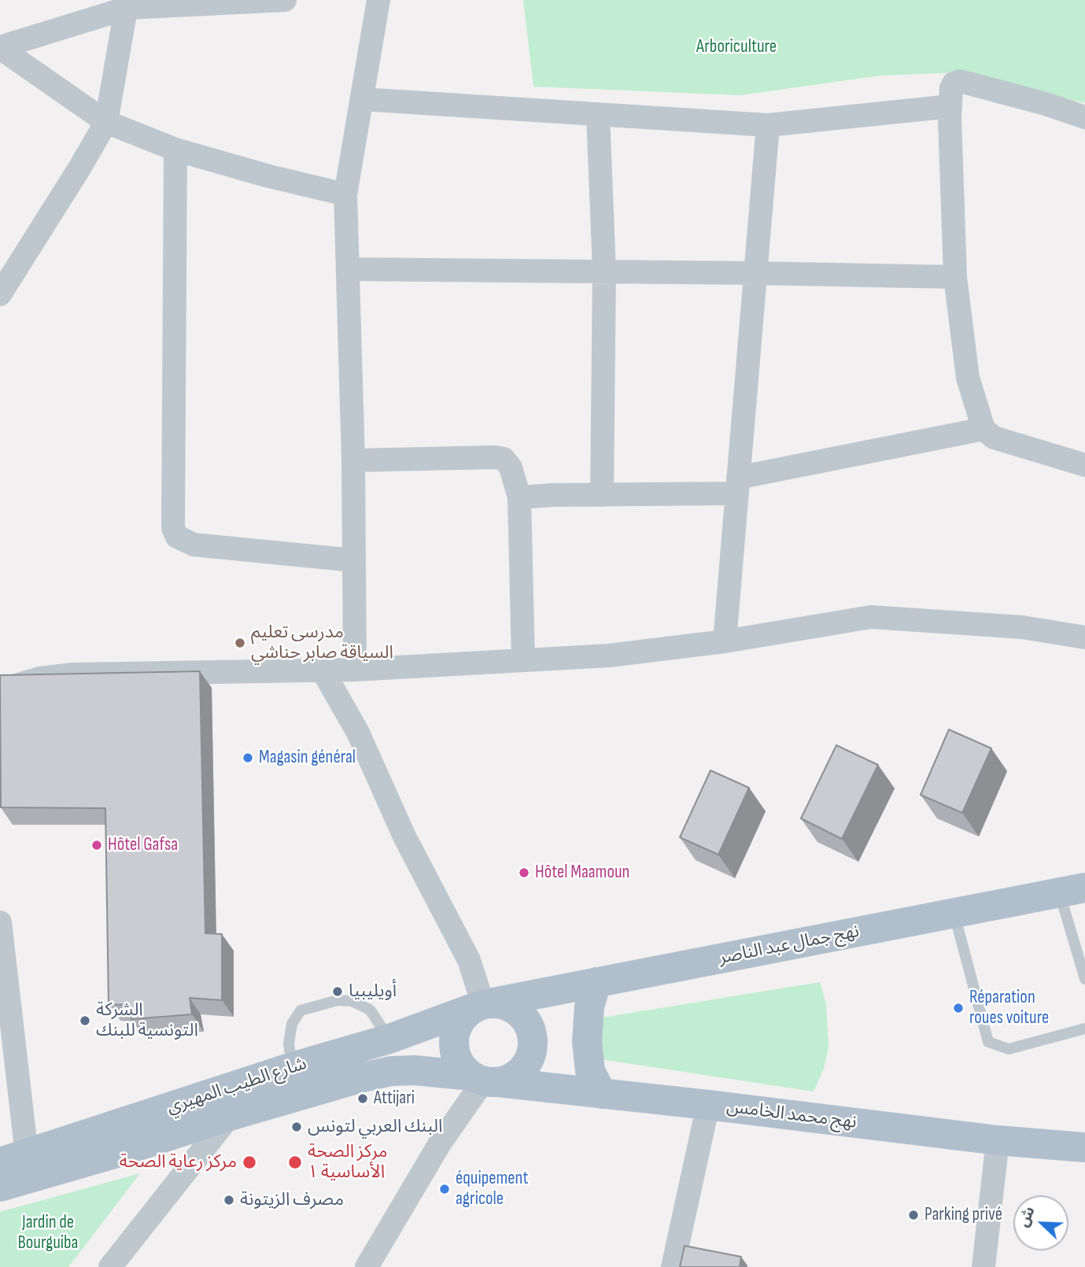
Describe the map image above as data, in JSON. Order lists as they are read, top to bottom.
{
  "streets": {
    "main road": ["نهج جمال عبد الناصر", "شارع الطيب المهيري", "نهج محمد الخامس"]
  },
  "crossings": [
    ["نهج جمال عبد الناصر", "شارع الطيب المهيري"],
    ["نهج جمال عبد الناصر", "نهج محمد الخامس"],
    ["شارع الطيب المهيري", "نهج محمد الخامس"]
  ],
  "parks": ["Arboriculture", "Jardin de Bourguiba"],
  "places": [
    "مدرسى تعليم السياقة صابر حناشي",
    "Magasin général",
    "Hôtel Gafsa",
    "Hôtel Maamoun",
    "أويليبيا",
    "Réparation roues voiture",
    "الشركة التونسية للبنك",
    "Attijari",
    "البنك العربي لتونس",
    "مركز رعاية الصحة",
    "مركز الصحة الأساسية ١",
    "équipement agricole",
    "مصرف الزيتونة",
    "Parking privé"
  ],
  "north": "top left"
}
